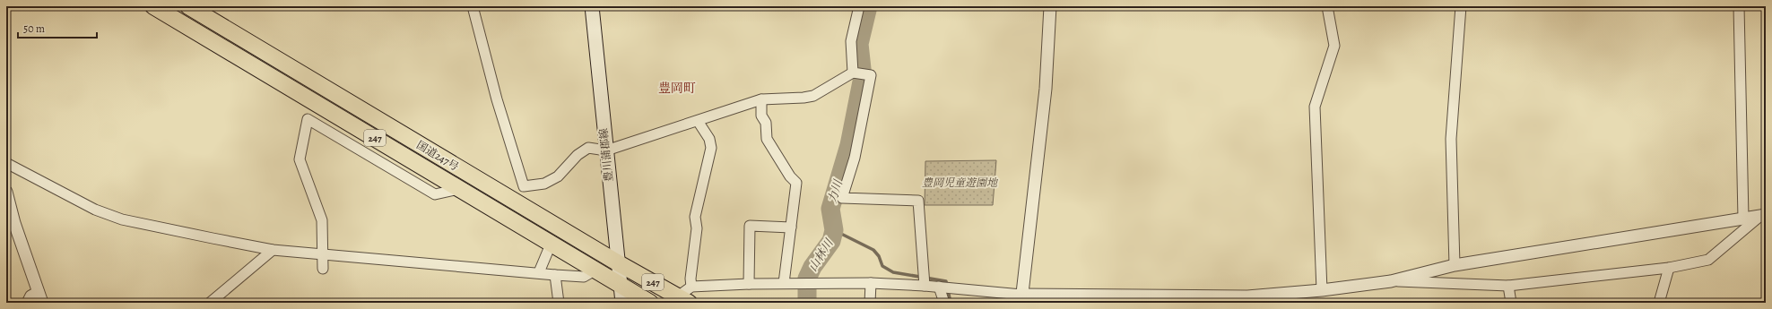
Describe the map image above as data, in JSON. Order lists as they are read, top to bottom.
{
  "streets": {
    "highway": ["247", "国道247号"],
    "main road": ["豊川蒲郡線"]
  },
  "crossings": [
    ["豊川蒲郡線", "国道247号"]
  ],
  "districts": ["豊岡町"],
  "water": ["力川", "山林川"],
  "parks": ["豊岡児童遊園地"],
  "scale_bar": "50 m"
}
